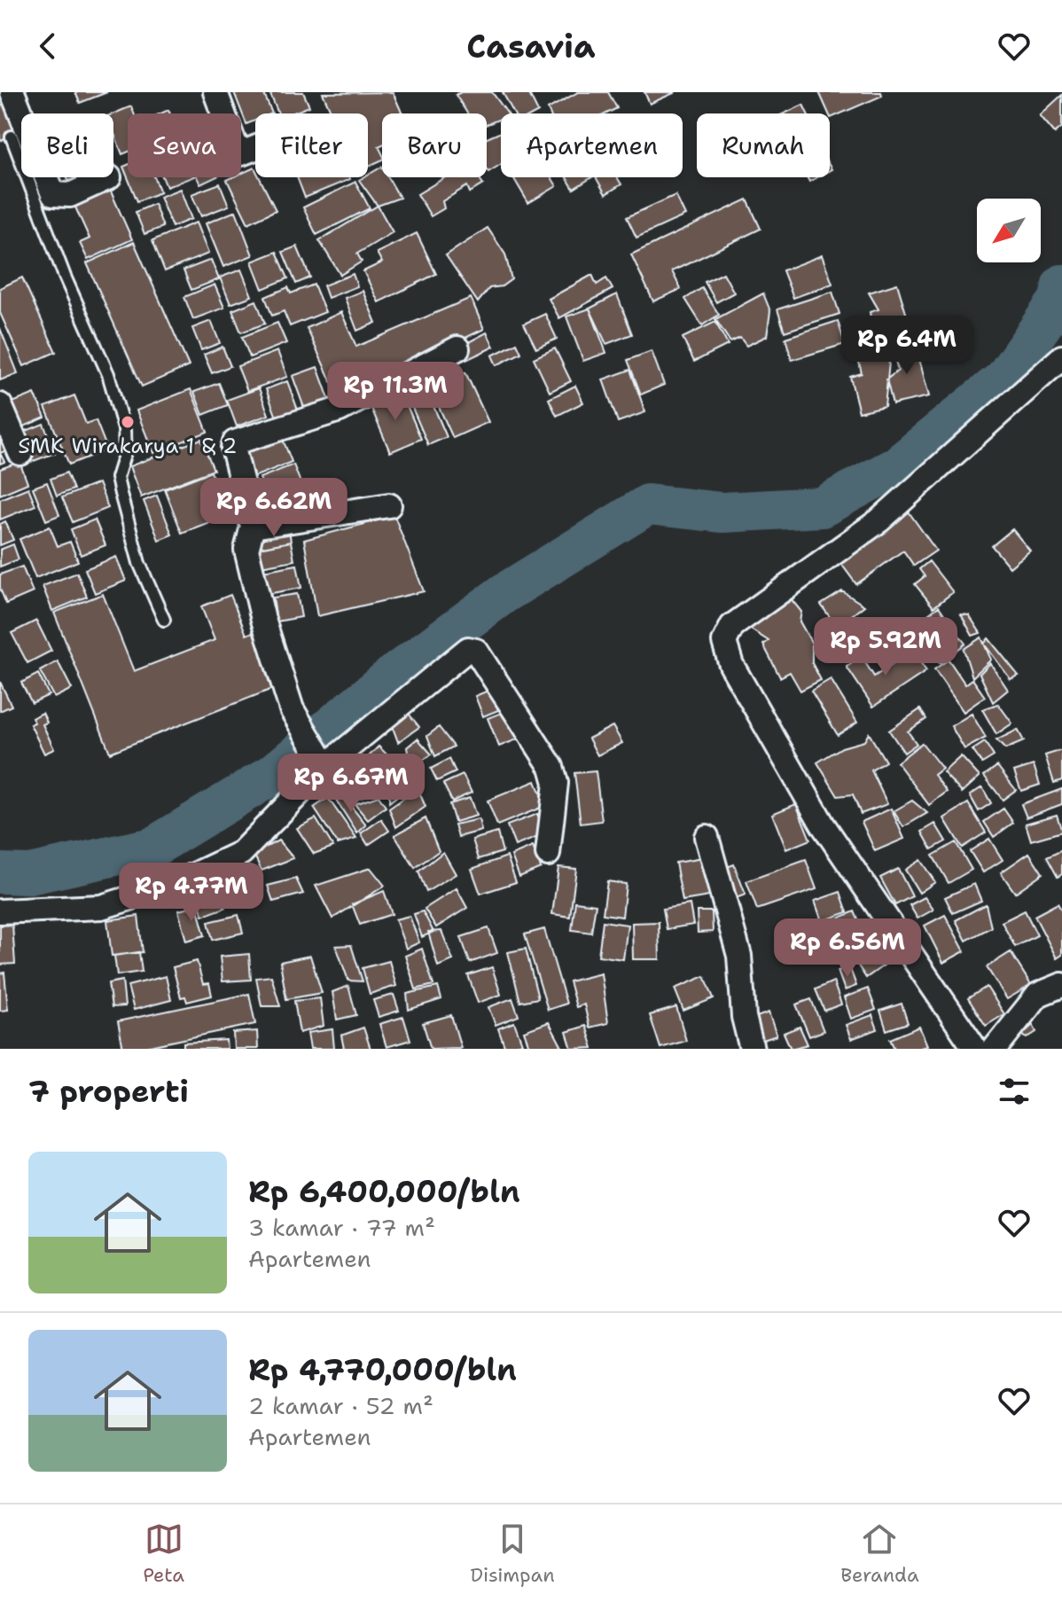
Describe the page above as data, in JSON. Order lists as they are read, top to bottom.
{
  "places": ["SMK Wirakarya 1 & 2"],
  "north": "bottom left",
  "page": {
    "header": "Casavia",
    "chip": [
      "Beli",
      "Sewa",
      "Filter",
      "Baru",
      "Apartemen",
      "Rumah"
    ],
    "price": [
      "Rp 6.4M",
      "Rp 11.3M",
      "Rp 6.62M",
      "Rp 5.92M",
      "Rp 6.67M",
      "Rp 4.77M",
      "Rp 6.56M"
    ],
    "heading": "7 properti",
    "list": [
      {
        "name": "Rp 6,400,000/bln",
        "note": "3 kamar · 77 m² · Apartemen"
      },
      {
        "name": "Rp 4,770,000/bln",
        "note": "2 kamar · 52 m² · Apartemen"
      }
    ],
    "tabs": ["Peta", "Disimpan", "Beranda"]
  }
}
